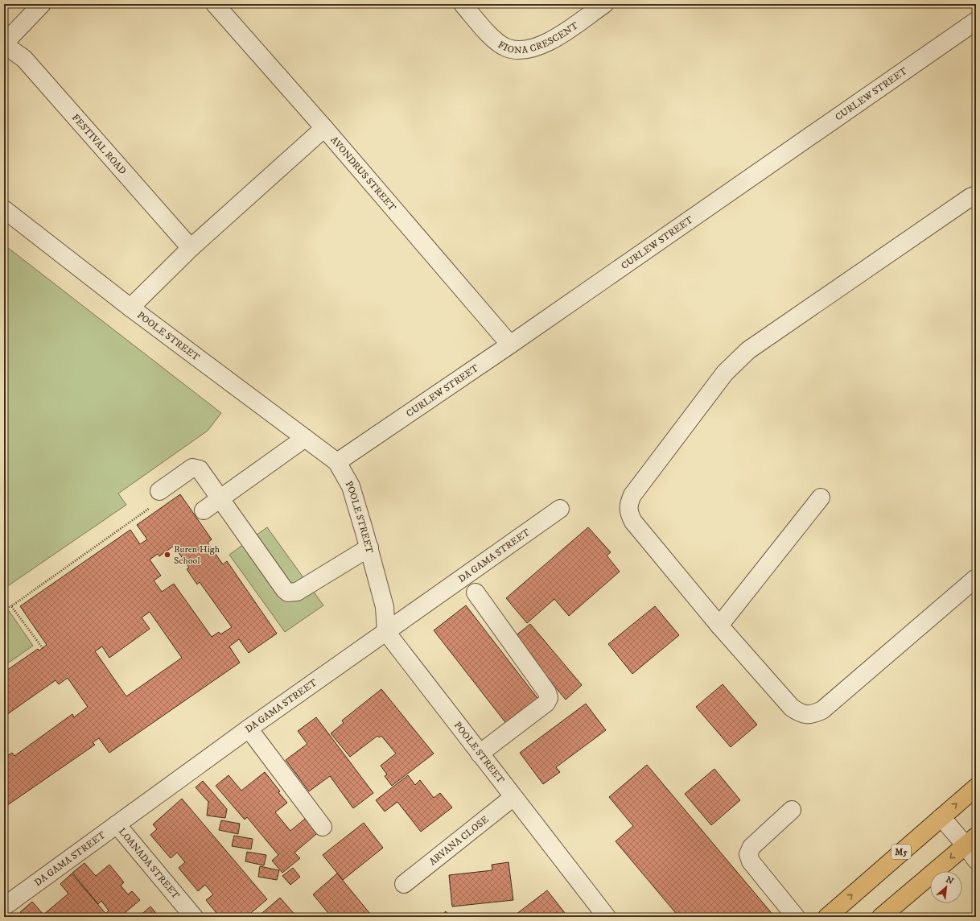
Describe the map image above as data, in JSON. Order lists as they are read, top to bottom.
{
  "streets": {
    "main road": ["M5"],
    "street": [
      "FIONA CRESCENT",
      "CURLEW STREET",
      "FESTIVAL ROAD",
      "AVONDRUS STREET",
      "POOLE STREET",
      "DA GAMA STREET",
      "ARVANA CLOSE",
      "LOANADA STREET"
    ]
  },
  "crossings": [
    ["CURLEW STREET", "AVONDRUS STREET"],
    ["CURLEW STREET", "POOLE STREET"],
    ["POOLE STREET", "DA GAMA STREET"],
    ["POOLE STREET", "ARVANA CLOSE"],
    ["DA GAMA STREET", "LOANADA STREET"]
  ],
  "places": ["Buren High School"],
  "north": "top right"
}
